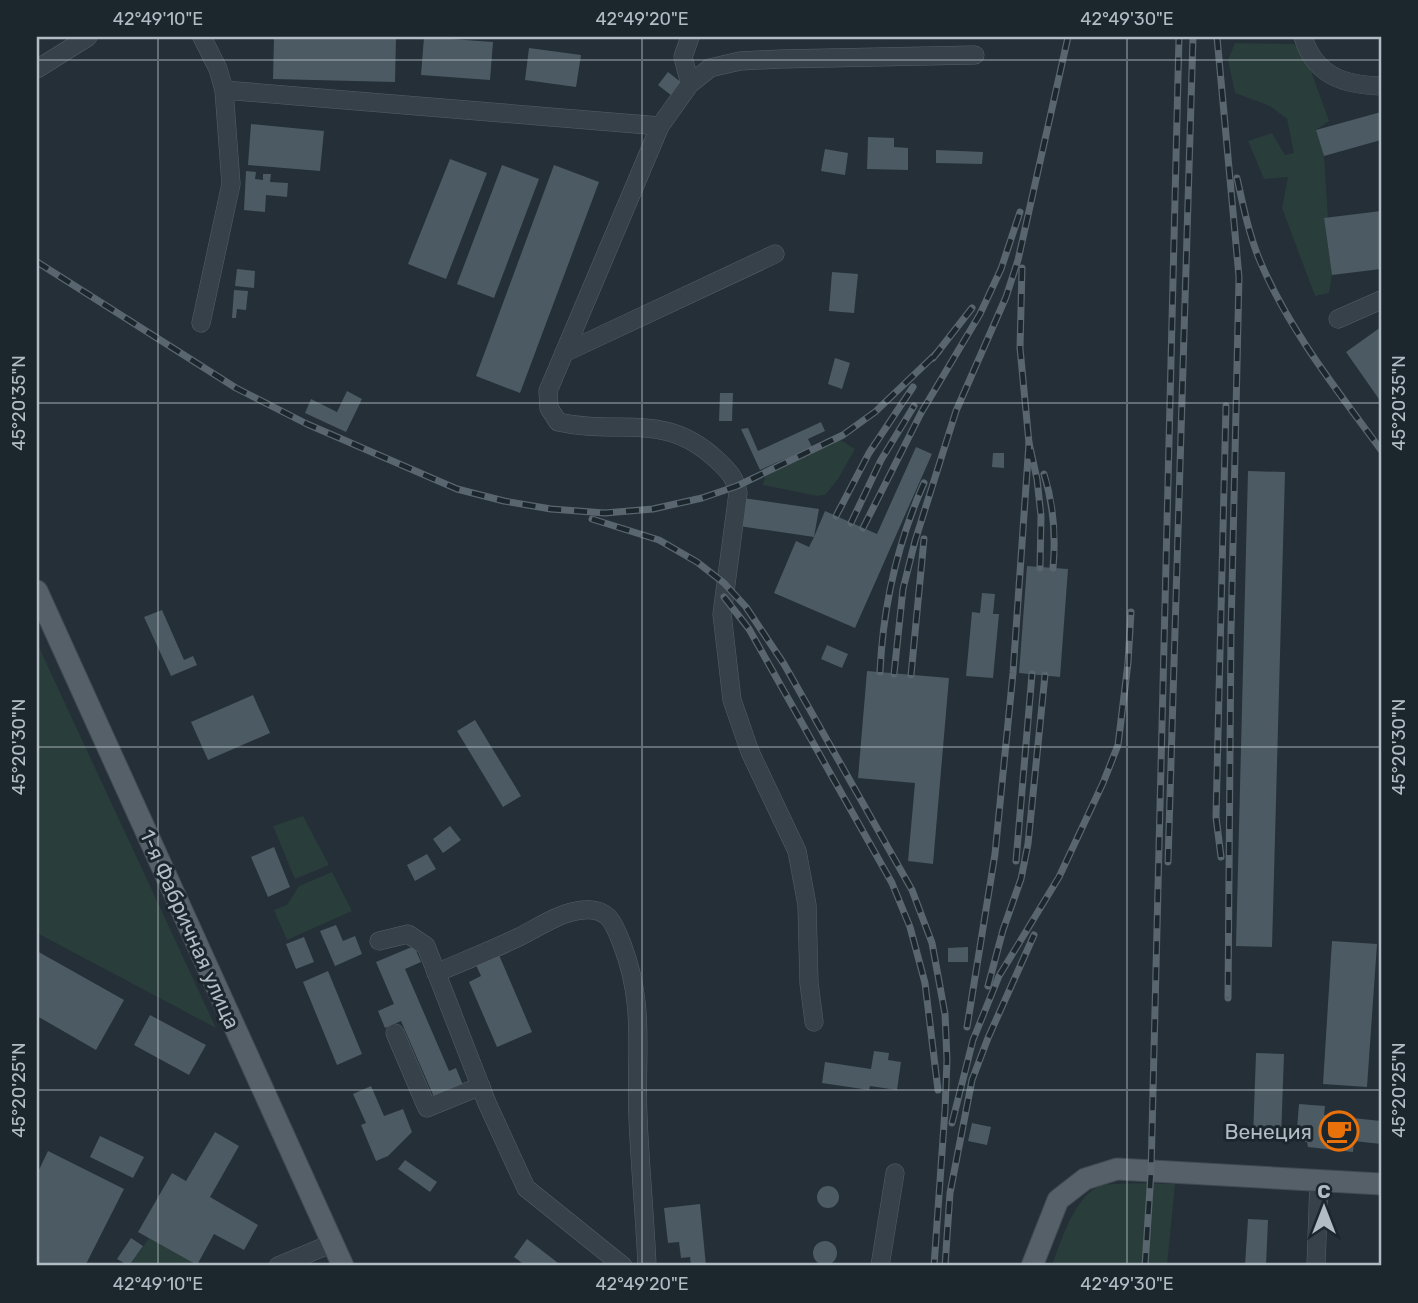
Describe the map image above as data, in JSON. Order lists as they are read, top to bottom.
{
  "streets": {
    "main road": ["1-я Фабричная улица"]
  },
  "places": {
    "cafe": ["Венеция"]
  },
  "north": "top",
  "coordinates": [
    "42°49'10\"E",
    "42°49'20\"E",
    "42°49'30\"E",
    "45°20'35\"N",
    "45°20'30\"N",
    "45°20'25\"N"
  ]
}
